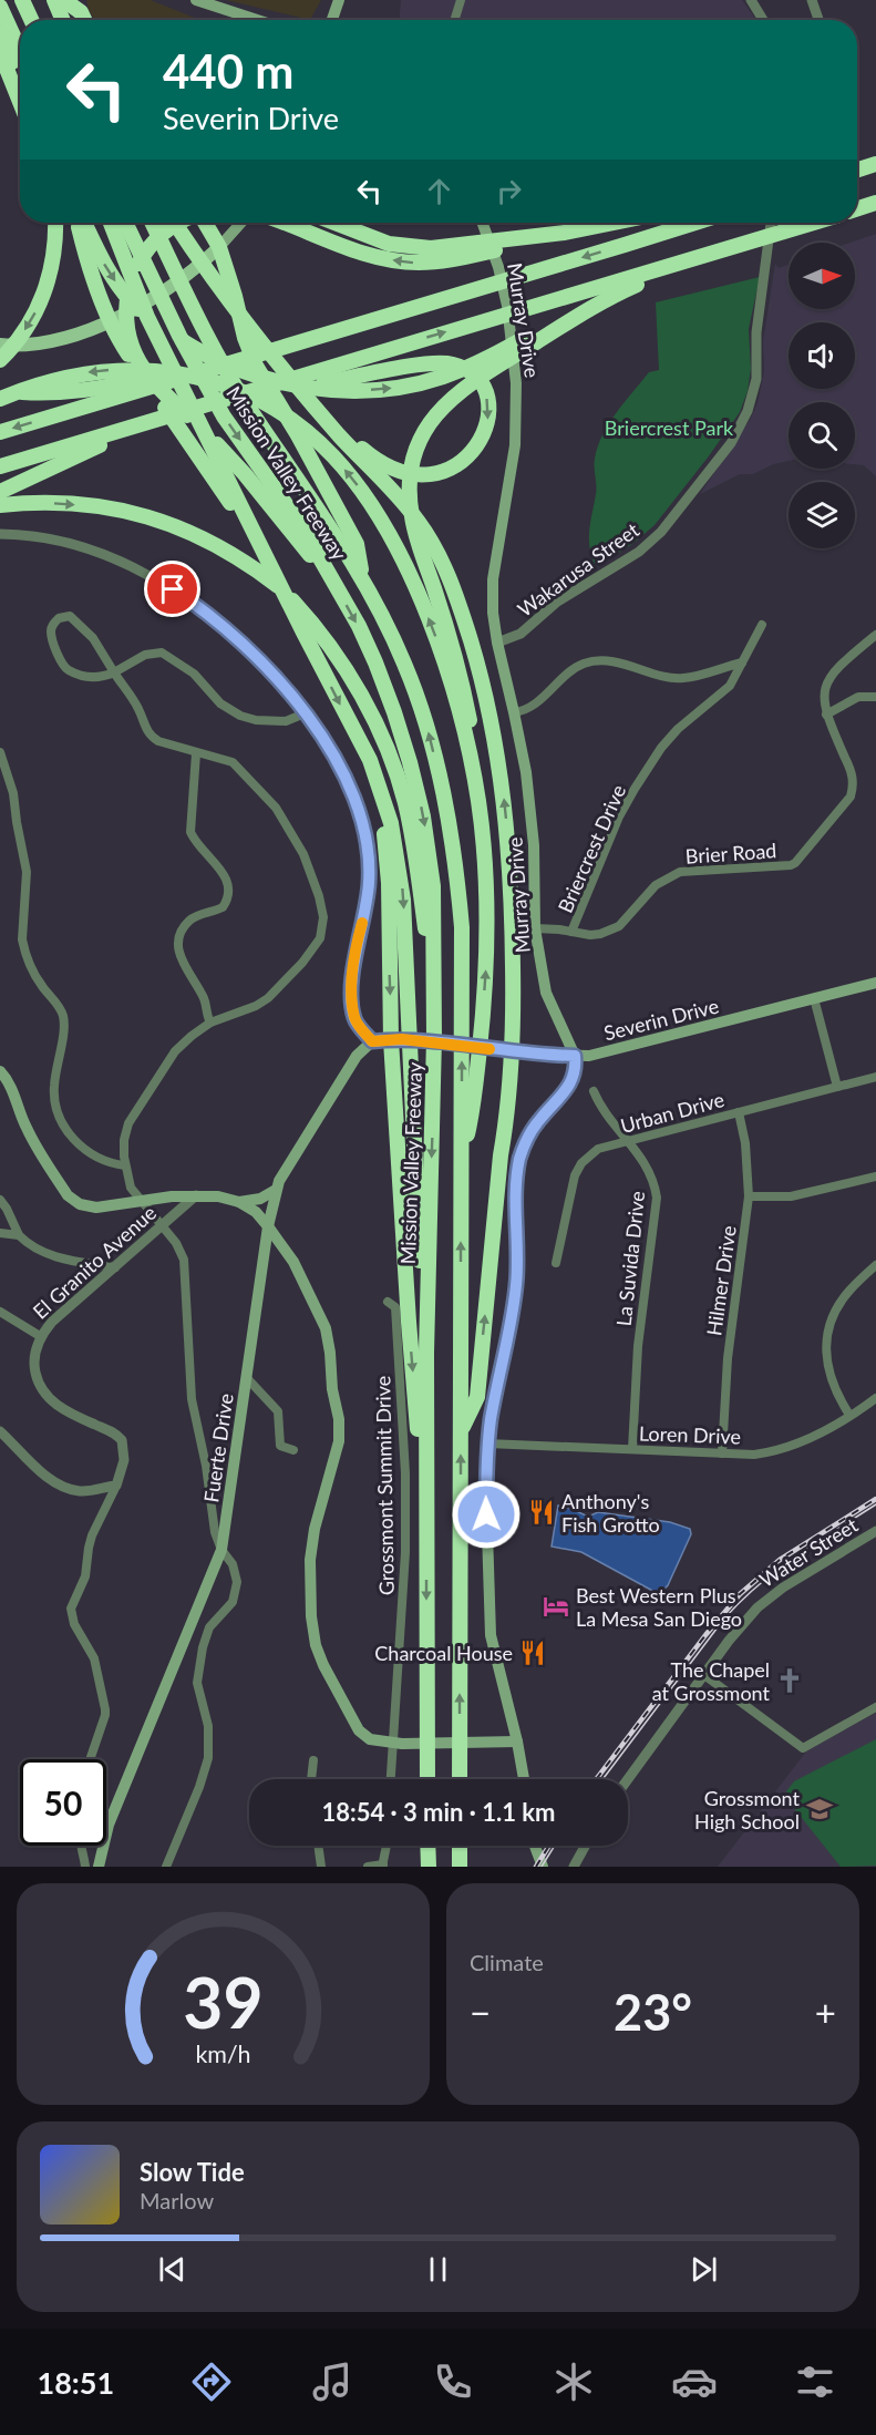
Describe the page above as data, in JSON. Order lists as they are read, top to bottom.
{
  "streets": {
    "highway": ["Mission Valley Freeway"],
    "main road": ["Murray Drive", "Severin Drive", "Fuerte Drive"],
    "street": [
      "Wakarusa Street",
      "Briercrest Drive",
      "Brier Road",
      "Urban Drive",
      "La Suvida Drive",
      "El Granito Avenue",
      "Hilmer Drive",
      "Loren Drive",
      "Grossmont Summit Drive",
      "Water Street"
    ]
  },
  "crossings": [
    ["Murray Drive", "Wakarusa Street"],
    ["Murray Drive", "Brier Road"],
    ["Murray Drive", "Severin Drive"],
    ["Briercrest Drive", "Brier Road"],
    ["Severin Drive", "Fuerte Drive"],
    ["Urban Drive", "La Suvida Drive"],
    ["Urban Drive", "Hilmer Drive"],
    ["La Suvida Drive", "Loren Drive"],
    ["Hilmer Drive", "Loren Drive"]
  ],
  "parks": ["Briercrest Park"],
  "places": {
    "restaurant": ["Anthony's Fish Grotto", "Charcoal House"],
    "hotel": ["Best Western Plus La Mesa San Diego"],
    "church": ["The Chapel at Grossmont"],
    "school or university": ["Grossmont High School"]
  },
  "north": "right",
  "page": {
    "turn": ["440 m", "Severin Drive"],
    "limit": "50",
    "trip": "18:54 · 3 min · 1.1 km",
    "tile": "Climate",
    "heat": ["−", "23°", "+"],
    "song": ["Slow Tide", "Marlow"],
    "tabs": "18:51",
    "gauge": ["39", "km/h"]
  }
}
